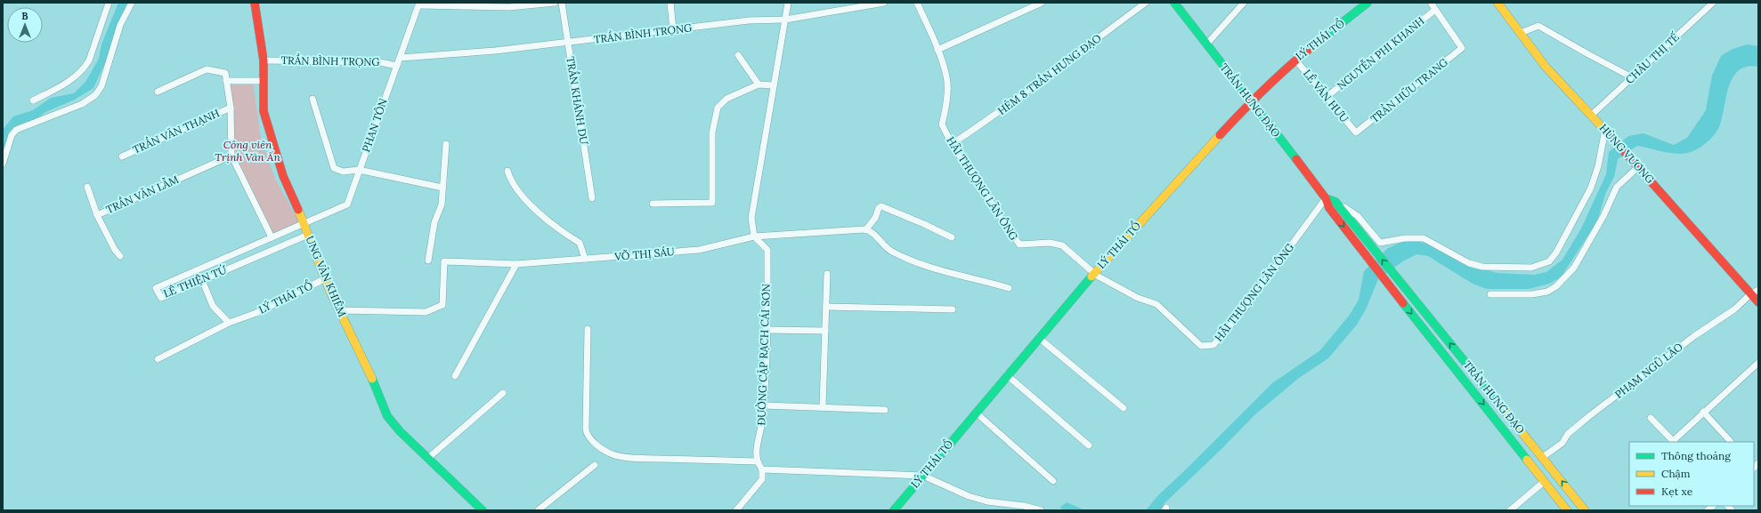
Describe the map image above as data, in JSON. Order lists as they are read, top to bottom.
{
  "streets": {
    "main road": [
      "LÝ THÁI TỔ",
      "TRẦN HƯNG ĐẠO",
      "HÙNG VƯƠNG",
      "UNG VĂN KHIÊM"
    ],
    "street": [
      "TRẦN BÌNH TRỌNG",
      "NGUYỄN PHI KHANH",
      "CHÂU THỊ TẾ",
      "HẺM 8 TRẦN HƯNG ĐẠO",
      "TRẦN HỮU TRANG",
      "LÊ VĂN HƯU",
      "TRẦN KHÁNH DƯ",
      "PHAN TÔN",
      "TRẦN VĂN THẠNH",
      "HÃI THƯỢNG LÃN ÔNG",
      "TRẦN VĂN LẪM",
      "VÕ THỊ SÁU",
      "LÊ THIỆN TỨ",
      "ĐƯỜNG CẶP RẠCH CÁI SƠN",
      "PHẠM NGŨ LÃO"
    ]
  },
  "crossings": [
    ["TRẦN BÌNH TRỌNG", "TRẦN KHÁNH DƯ"],
    ["TRẦN BÌNH TRỌNG", "PHAN TÔN"],
    ["TRẦN BÌNH TRỌNG", "UNG VĂN KHIÊM"],
    ["LÝ THÁI TỔ", "LÊ VĂN HƯU"],
    ["LÝ THÁI TỔ", "TRẦN HƯNG ĐẠO"],
    ["LÝ THÁI TỔ", "HÃI THƯỢNG LÃN ÔNG"],
    ["LÝ THÁI TỔ", "UNG VĂN KHIÊM"],
    ["NGUYỄN PHI KHANH", "TRẦN HỮU TRANG"],
    ["NGUYỄN PHI KHANH", "LÊ VĂN HƯU"],
    ["CHÂU THỊ TẾ", "HÙNG VƯƠNG"],
    ["HẺM 8 TRẦN HƯNG ĐẠO", "HÃI THƯỢNG LÃN ÔNG"],
    ["TRẦN HỮU TRANG", "LÊ VĂN HƯU"],
    ["TRẦN HƯNG ĐẠO", "HÃI THƯỢNG LÃN ÔNG"],
    ["TRẦN HƯNG ĐẠO", "PHẠM NGŨ LÃO"],
    ["PHAN TÔN", "UNG VĂN KHIÊM"],
    ["PHAN TÔN", "LÊ THIỆN TỨ"],
    ["HÙNG VƯƠNG", "PHẠM NGŨ LÃO"],
    ["VÕ THỊ SÁU", "UNG VĂN KHIÊM"],
    ["VÕ THỊ SÁU", "ĐƯỜNG CẶP RẠCH CÁI SƠN"],
    ["UNG VĂN KHIÊM", "LÊ THIỆN TỨ"]
  ],
  "parks": ["Công viên Trịnh Văn Ấn"],
  "legend": ["Thông thoáng", "Chậm", "Kẹt xe"],
  "north": "top"
}
